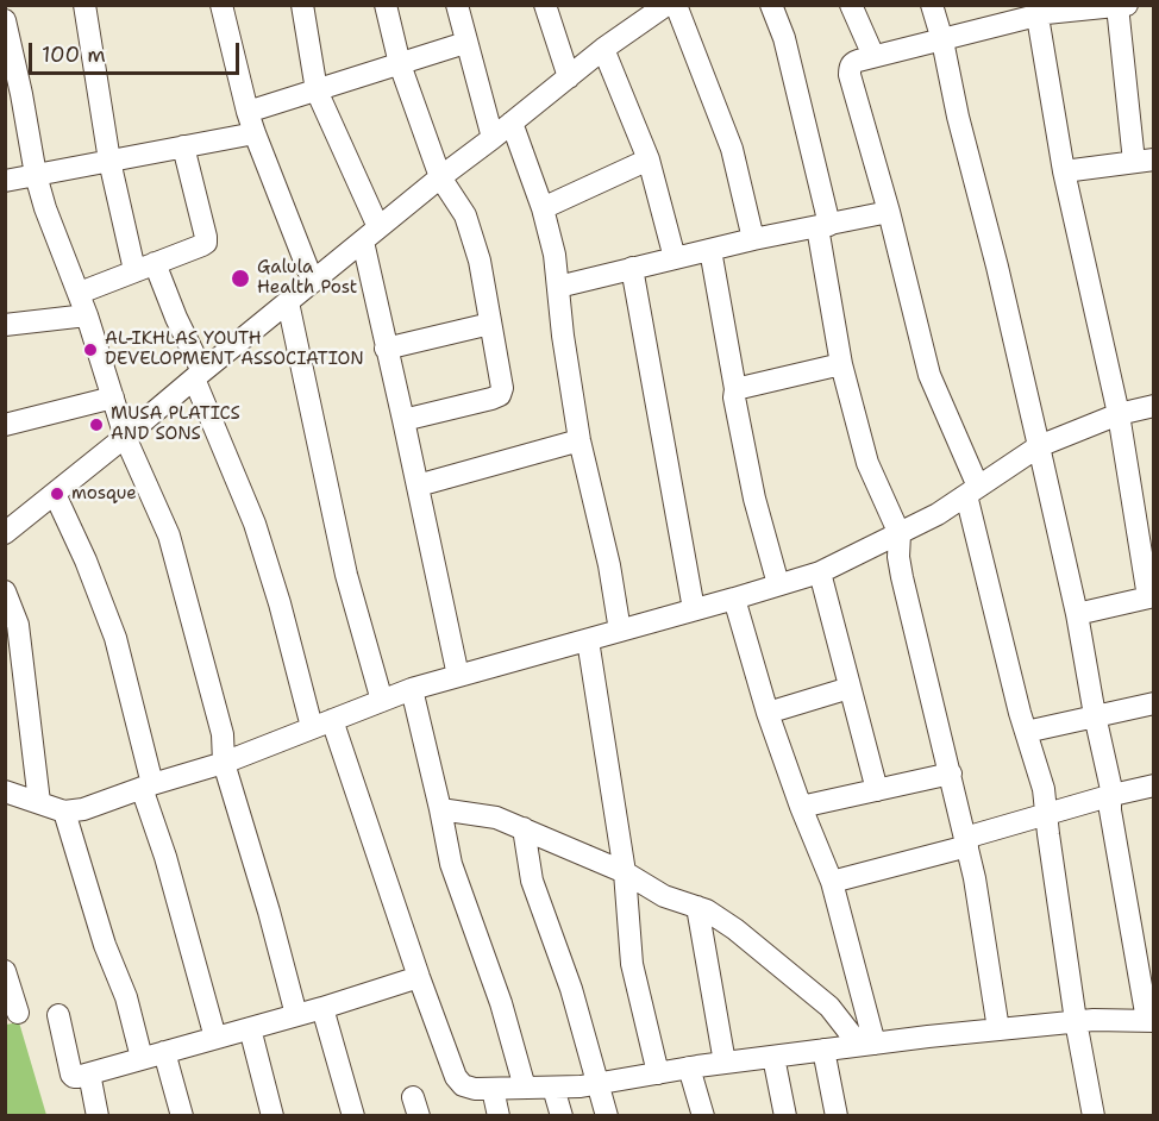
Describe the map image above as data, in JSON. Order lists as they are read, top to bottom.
{
  "places": [
    "Galula Health Post",
    "AL-IKHLAS YOUTH DEVELOPMENT ASSOCIATION",
    "MUSA PLATICS AND SONS",
    "mosque"
  ],
  "scale_bar": "100 m"
}
